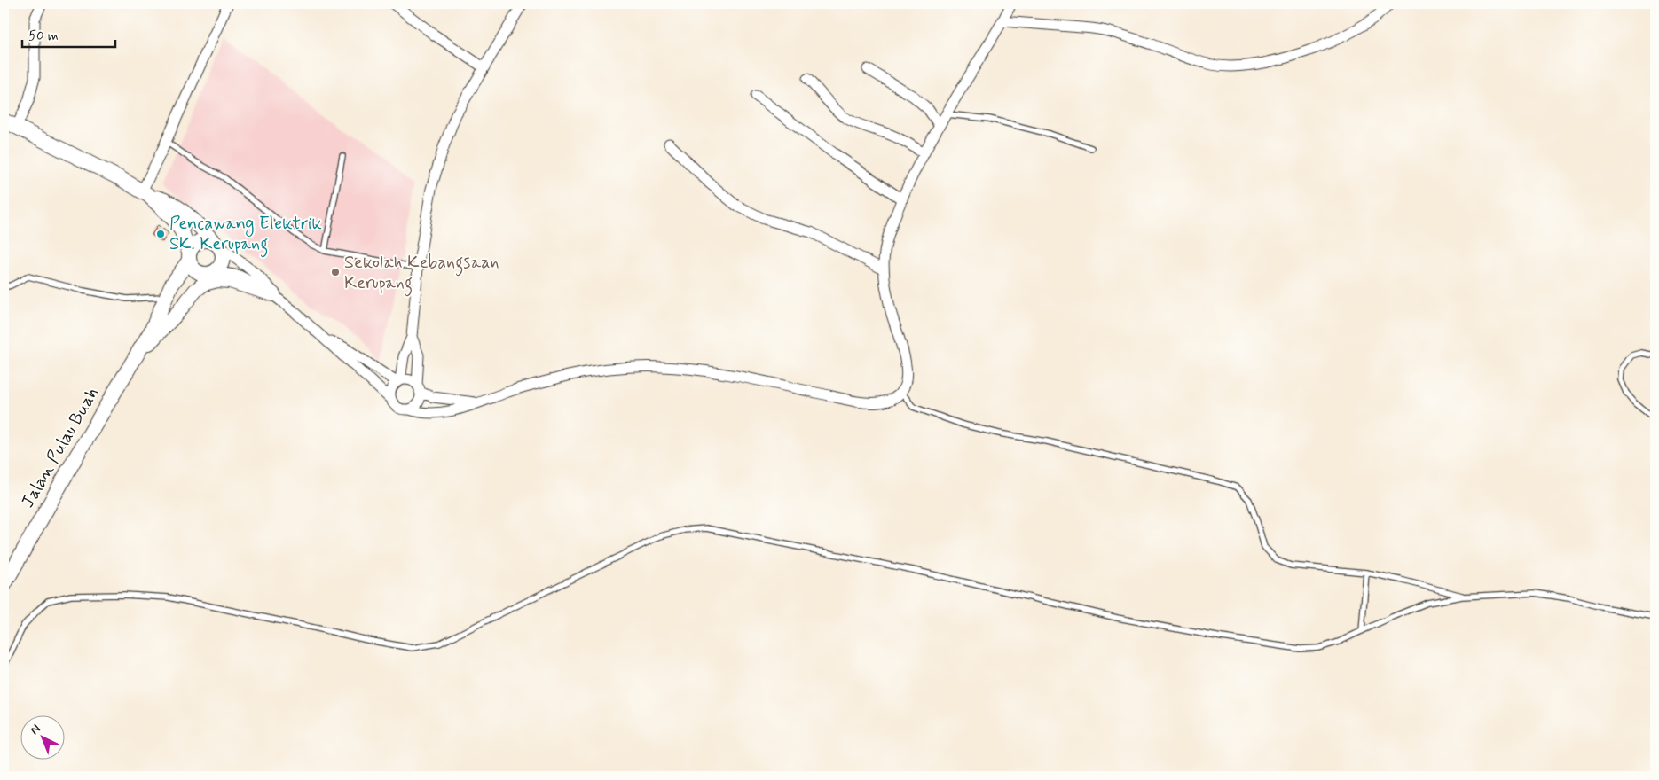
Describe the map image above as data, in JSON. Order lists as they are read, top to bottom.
{
  "streets": {
    "main road": ["Jalan Pulau Buah"]
  },
  "places": ["Pencawang Elektrik SK. Kerupang", "Sekolah Kebangsaan Kerupang"],
  "scale_bar": "50 m",
  "north": "top left"
}
